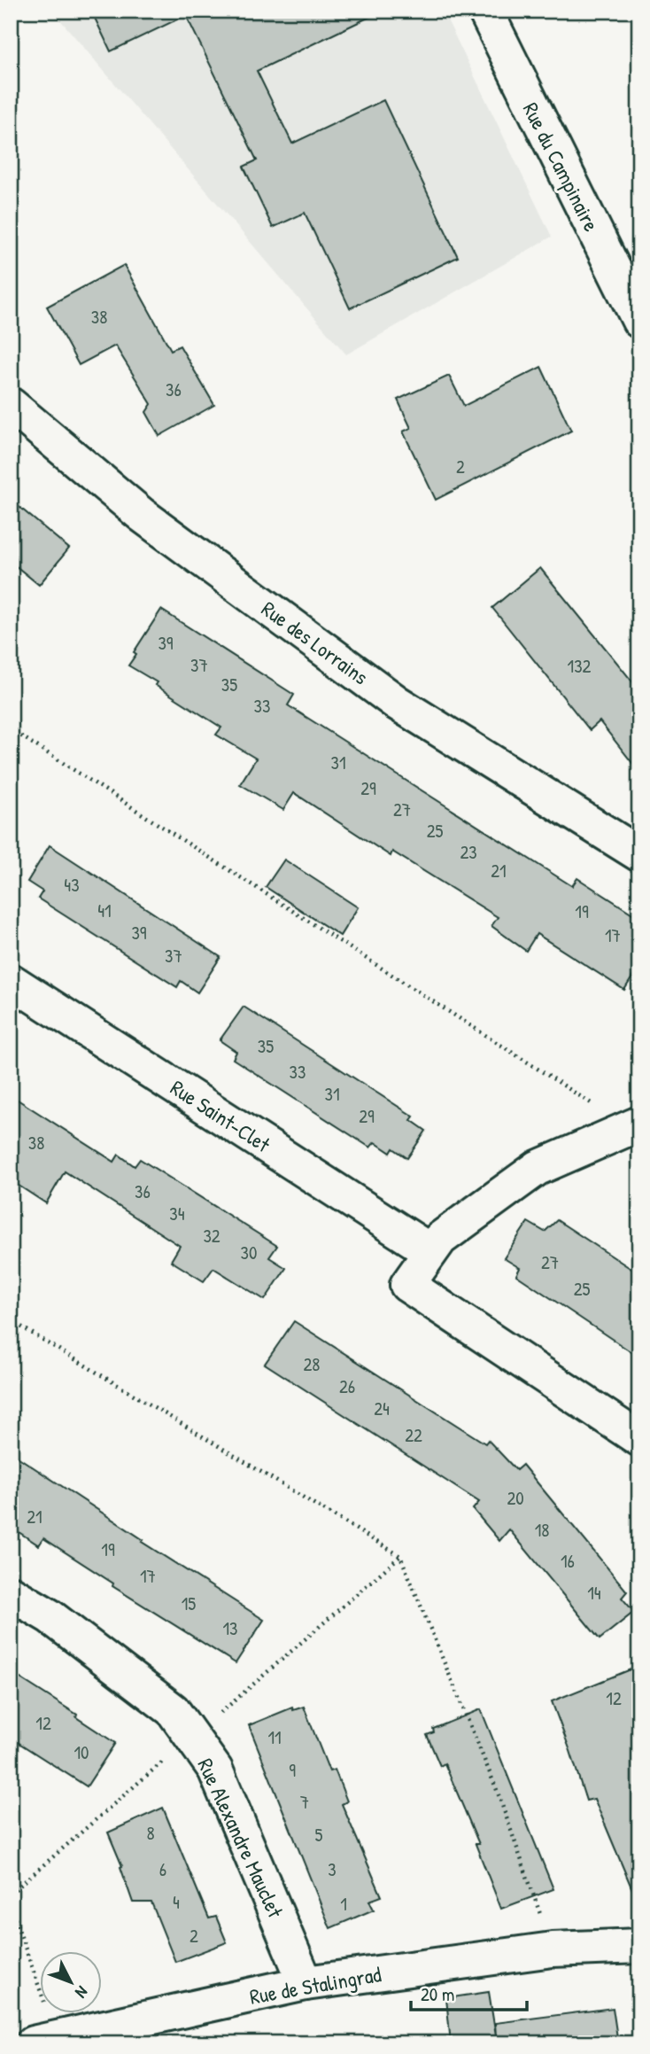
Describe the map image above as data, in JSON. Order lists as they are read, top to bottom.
{
  "streets": {
    "street": [
      "Rue du Campinaire",
      "Rue des Lorrains",
      "Rue Saint-Clet",
      "Rue Alexandre Mauclet",
      "Rue de Stalingrad"
    ]
  },
  "crossings": [
    ["Rue Alexandre Mauclet", "Rue de Stalingrad"]
  ],
  "house_numbers": [
    "38",
    "36",
    "2",
    "39",
    "37",
    "132",
    "35",
    "33",
    "31",
    "29",
    "27",
    "25",
    "23",
    "21",
    "43",
    "41",
    "19",
    "39",
    "17",
    "37",
    "35",
    "33",
    "31",
    "29",
    "38",
    "36",
    "34",
    "32",
    "30",
    "27",
    "25",
    "28",
    "26",
    "24",
    "22",
    "20",
    "21",
    "18",
    "19",
    "16",
    "17",
    "14",
    "15",
    "13",
    "12",
    "12",
    "11",
    "10",
    "9",
    "7",
    "8",
    "5",
    "6",
    "3",
    "4",
    "1",
    "2"
  ],
  "scale_bar": "20 m",
  "north": "bottom right"
}
